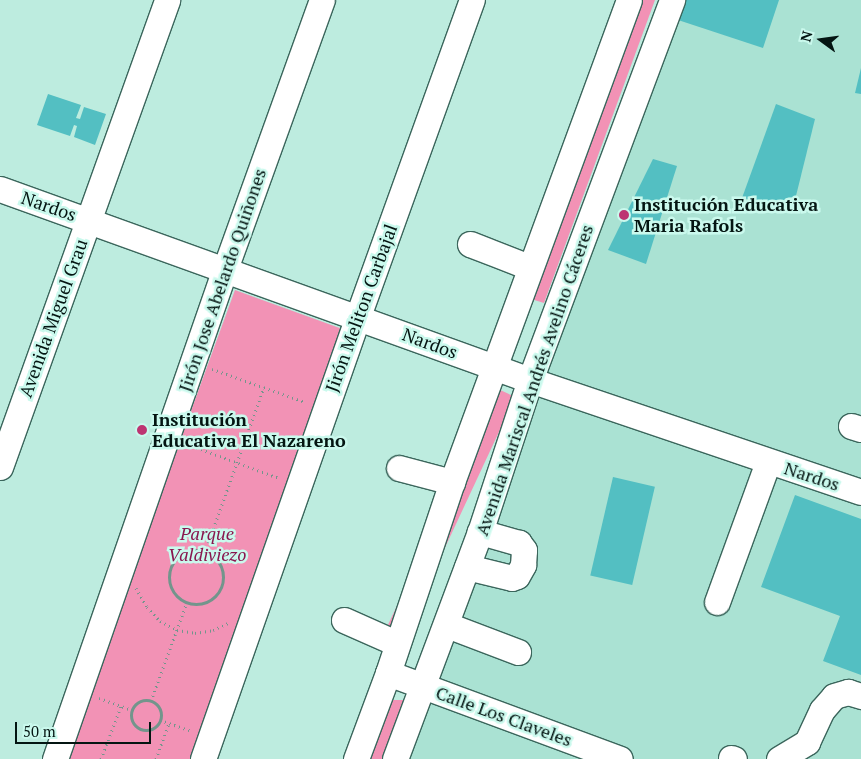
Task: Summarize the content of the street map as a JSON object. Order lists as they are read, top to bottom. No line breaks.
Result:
{"streets":{"street":["Nardos","Jirón Jose Abelardo Quiñones","Jirón Meliton Carbajal","Avenida Miguel Grau","Avenida Mariscal Andrés Avelino Cáceres","Calle Los Claveles"]},"crossings":[["Nardos","Jirón Jose Abelardo Quiñones"],["Nardos","Jirón Meliton Carbajal"],["Nardos","Avenida Miguel Grau"],["Nardos","Avenida Mariscal Andrés Avelino Cáceres"],["Avenida Mariscal Andrés Avelino Cáceres","Calle Los Claveles"]],"parks":["Parque Valdiviezo"],"places":["Institución Educativa Maria Rafols","Institución Educativa El Nazareno"],"scale_bar":"50 m","north":"left"}
